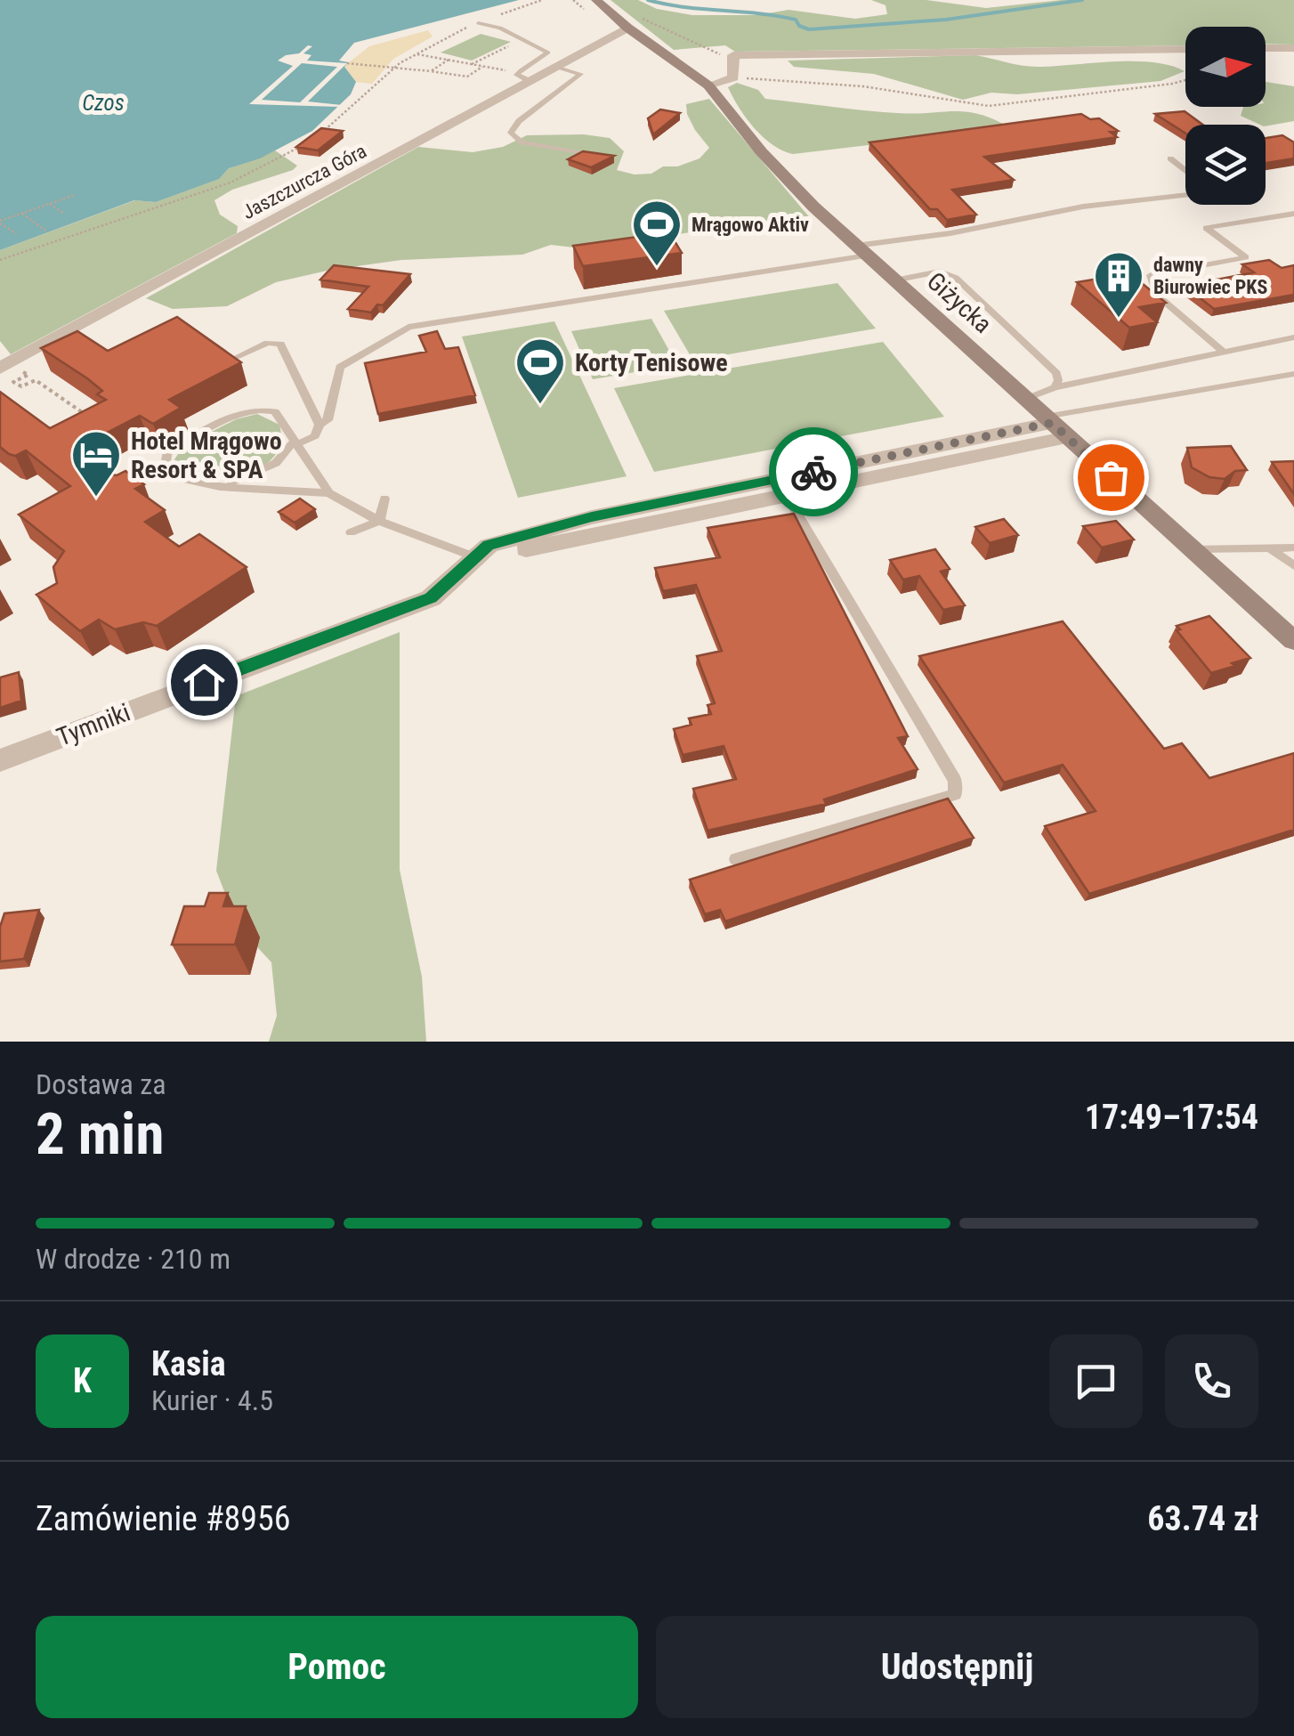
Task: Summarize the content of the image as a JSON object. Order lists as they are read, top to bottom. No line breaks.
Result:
{"streets":{"street":["Jaszczurcza Góra","Giżycka","Tymniki"]},"crossings":[["Jaszczurcza Góra","Giżycka"],["Giżycka","Tymniki"]],"water":["Czos"],"places":{"sports":["Mrągowo Aktiv","Korty Tenisowe"],"building":["dawny Biurowiec PKS"],"hotel":["Hotel Mrągowo Resort & SPA"]},"north":"right","page":{"heading":["2 min","Dostawa za","17:49–17:54"],"panel":["Kasia","Kurier · 4.5","Zamówienie #8956","63.74 zł"],"bar":"W drodze · 210 m","round":"K","buttons":["Pomoc","Udostępnij"]}}
